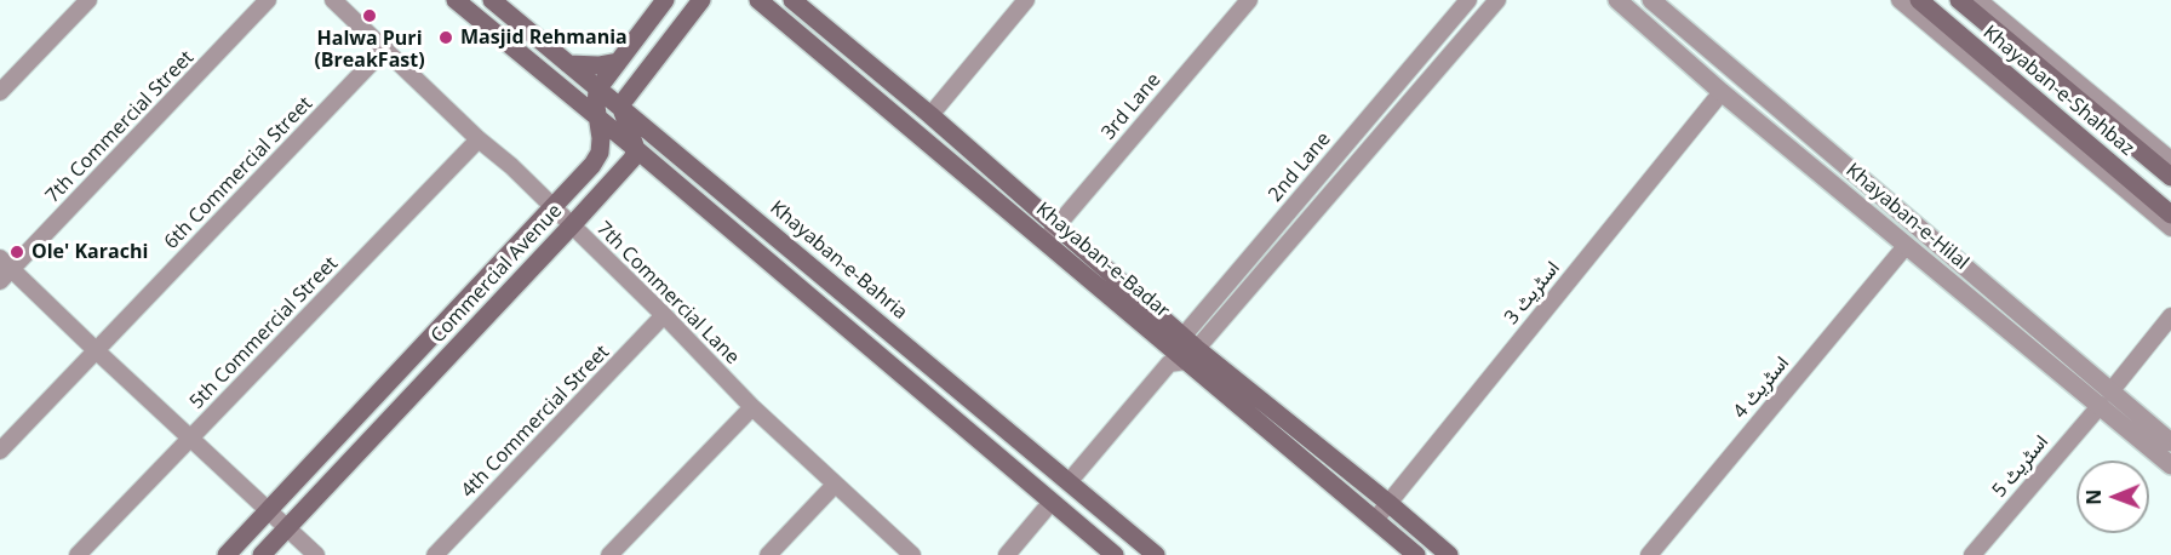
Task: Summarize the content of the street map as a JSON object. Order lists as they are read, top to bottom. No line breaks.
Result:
{"streets":{"main road":["Khayaban-e-Shahbaz","Khayaban-e-Bahria","Khayaban-e-Badar","Commercial Avenue"],"street":["3rd Lane","7th Commercial Street","2nd Lane","6th Commercial Street","Khayaban-e-Hilal","7th Commercial Lane","اسٹریٹ 3","5th Commercial Street","اسٹریٹ 4","4th Commercial Street","اسٹریٹ 5"]},"crossings":[["3rd Lane","Khayaban-e-Badar"],["2nd Lane","Khayaban-e-Badar"],["6th Commercial Street","7th Commercial Lane"],["Khayaban-e-Hilal","اسٹریٹ 3"],["Khayaban-e-Hilal","اسٹریٹ 4"],["Khayaban-e-Hilal","اسٹریٹ 5"],["Khayaban-e-Bahria","Commercial Avenue"],["Khayaban-e-Badar","اسٹریٹ 3"],["Commercial Avenue","7th Commercial Lane"],["7th Commercial Lane","5th Commercial Street"],["7th Commercial Lane","4th Commercial Street"]],"places":["Halwa Puri (BreakFast)","Masjid Rehmania","Ole' Karachi"],"north":"left"}
